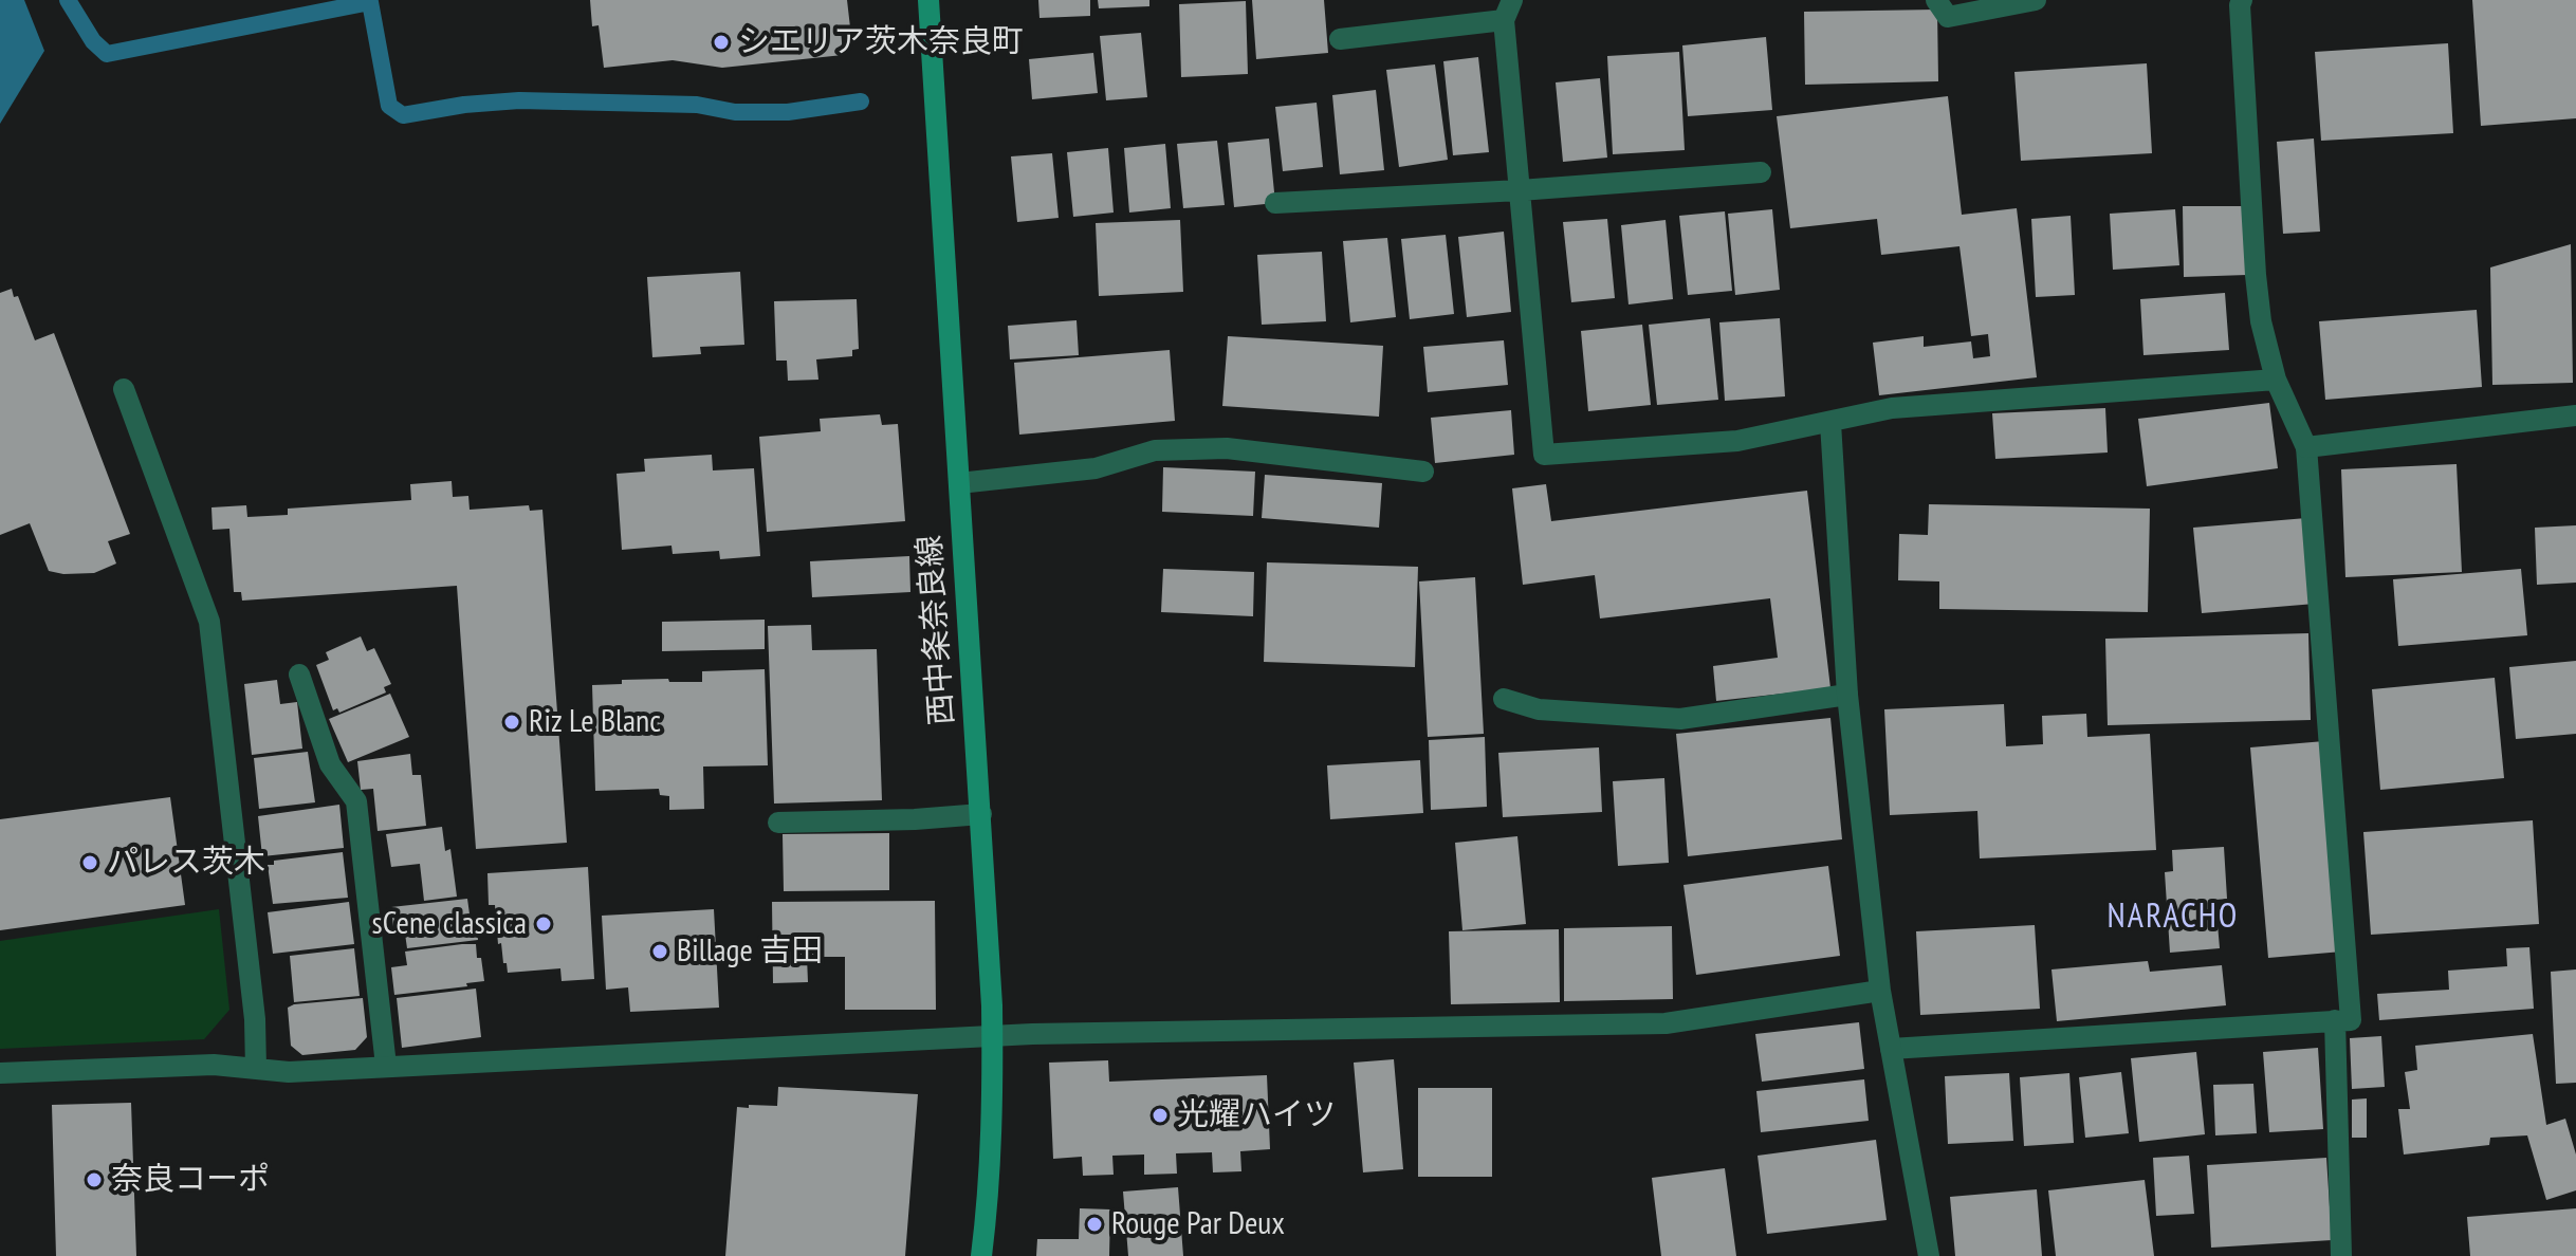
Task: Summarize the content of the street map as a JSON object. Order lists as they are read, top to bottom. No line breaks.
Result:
{"streets":{"street":["西中条奈良線"]},"districts":["NARACHO"],"places":["シエリア茨木奈良町","Riz Le Blanc","パレス茨木","sCene classica","Billage 吉田","光耀ハイツ","奈良コーポ","Rouge Par Deux"]}
